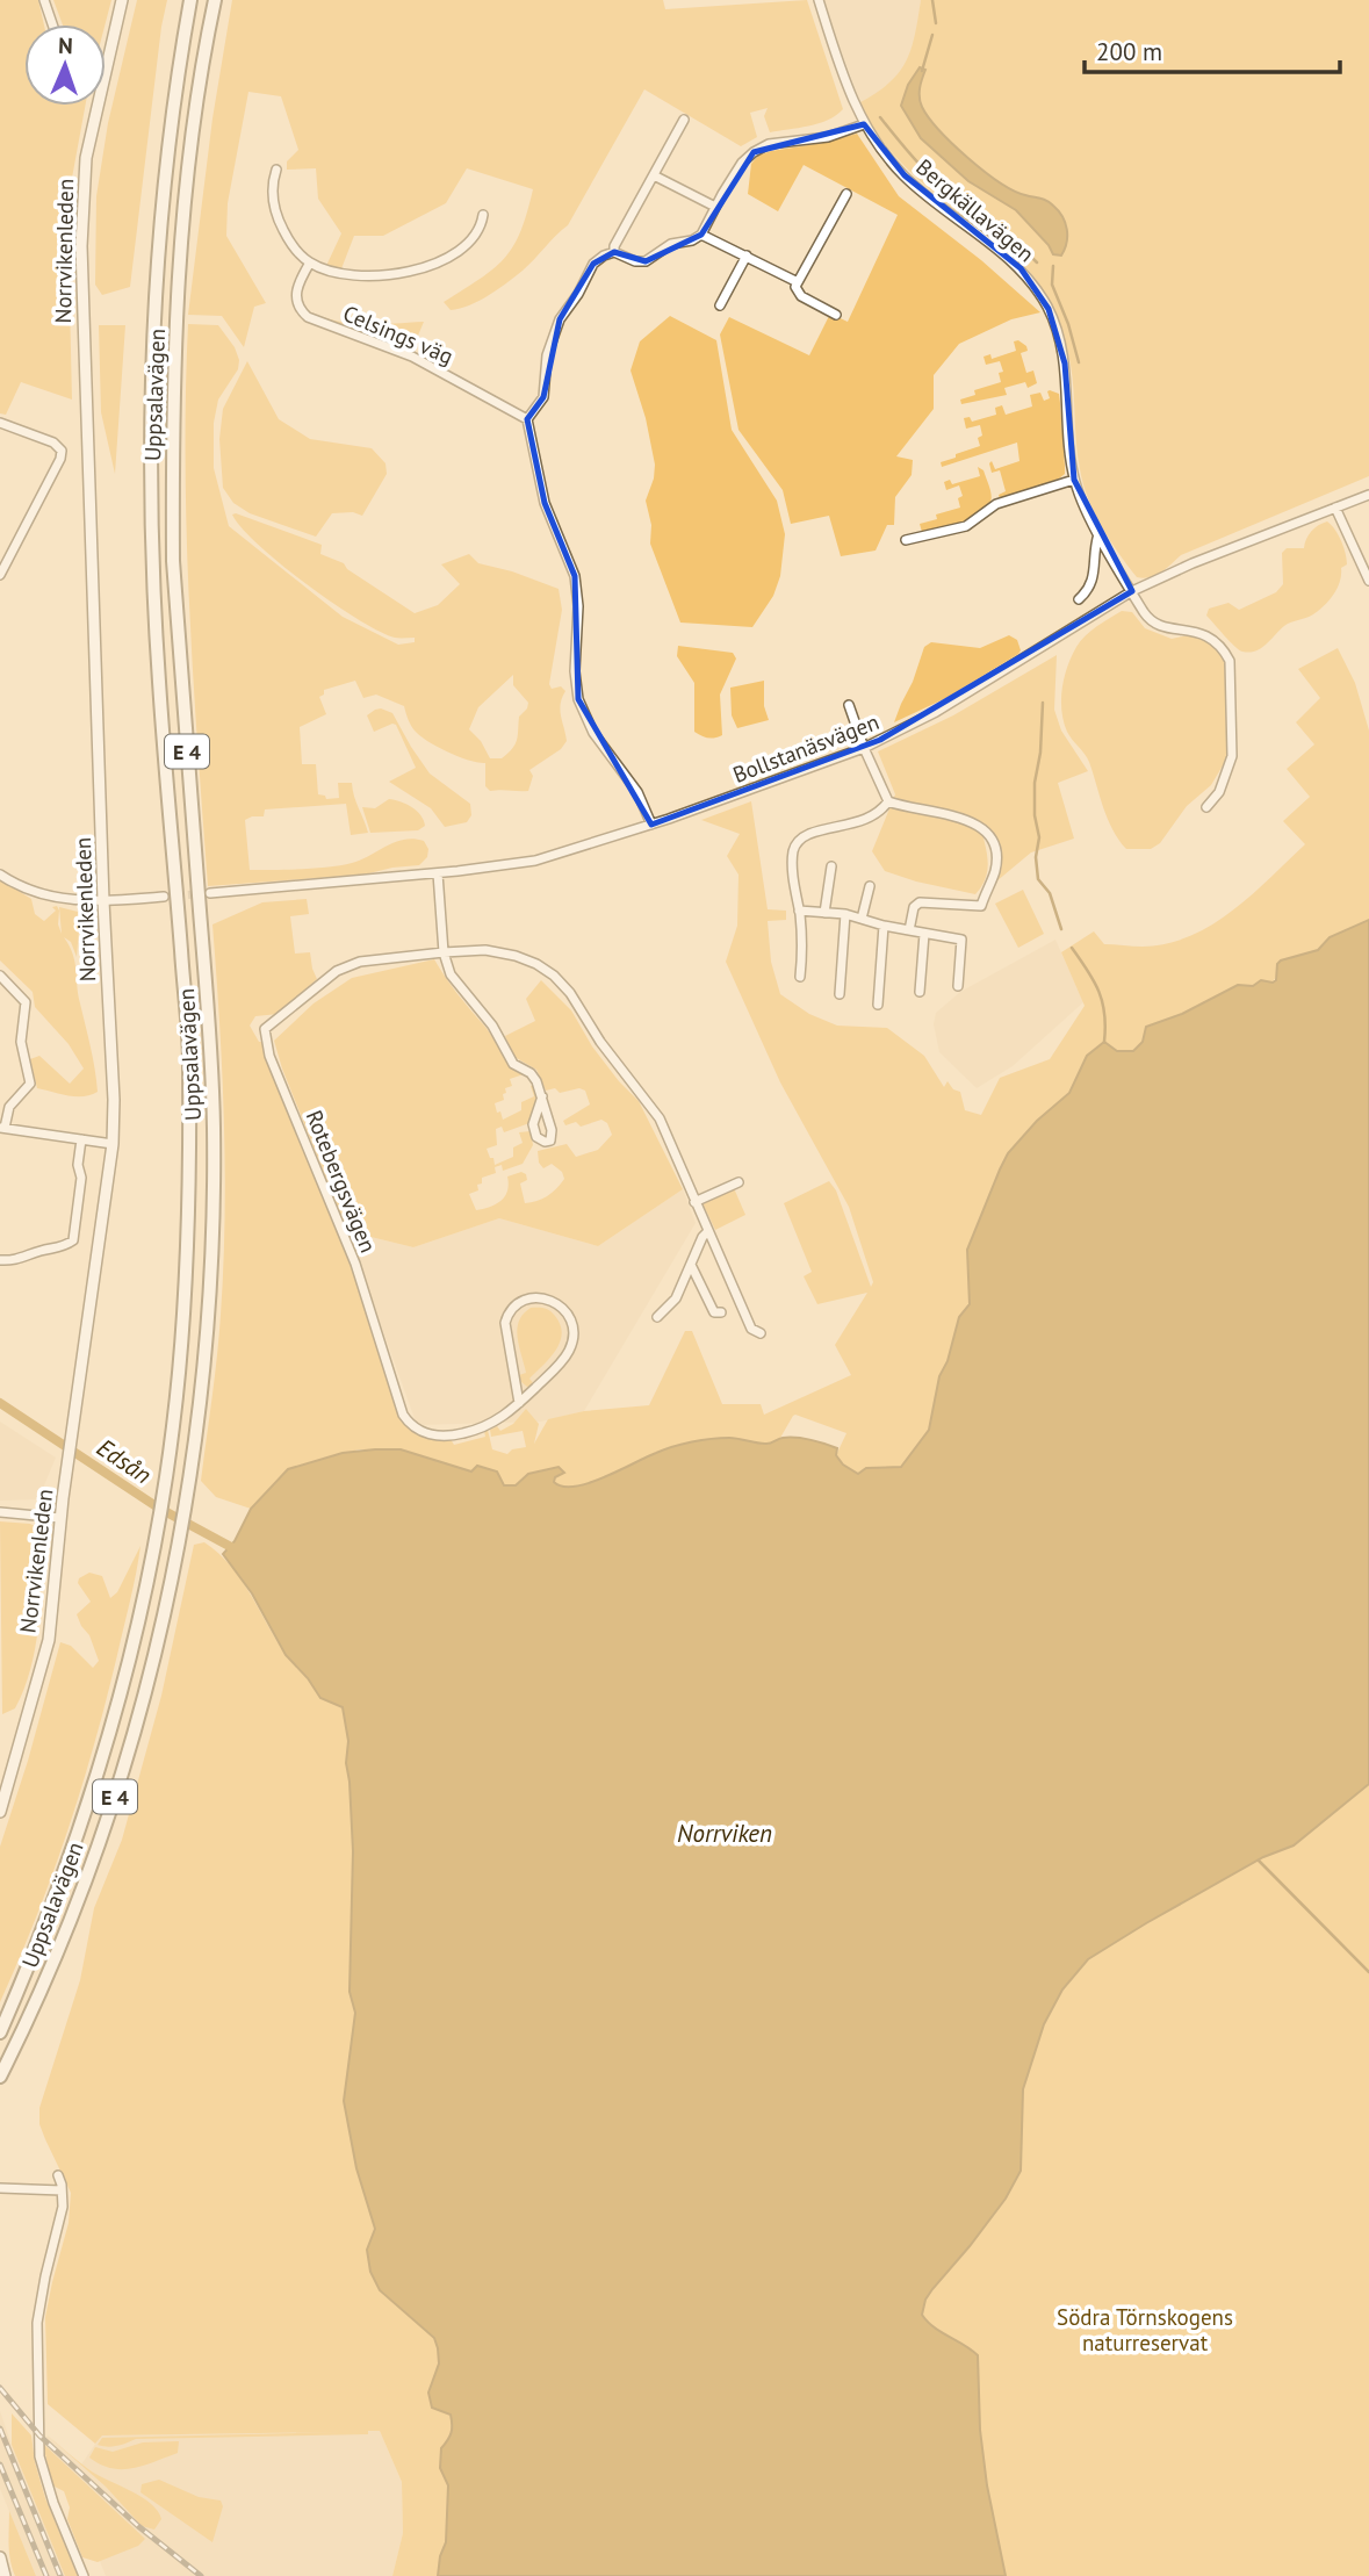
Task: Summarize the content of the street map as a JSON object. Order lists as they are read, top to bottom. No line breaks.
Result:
{"streets":{"highway":["Uppsalavägen","E 4"],"main road":["Norrvikenleden"],"street":["Bergkällavägen","Celsings väg","Bollstanäsvägen","Rotebergsvägen"]},"crossings":[["Bergkällavägen","Bollstanäsvägen"]],"water":["Edsån","Norrviken"],"parks":["Södra Törnskogens naturreservat"],"scale_bar":"200 m","north":"top"}
